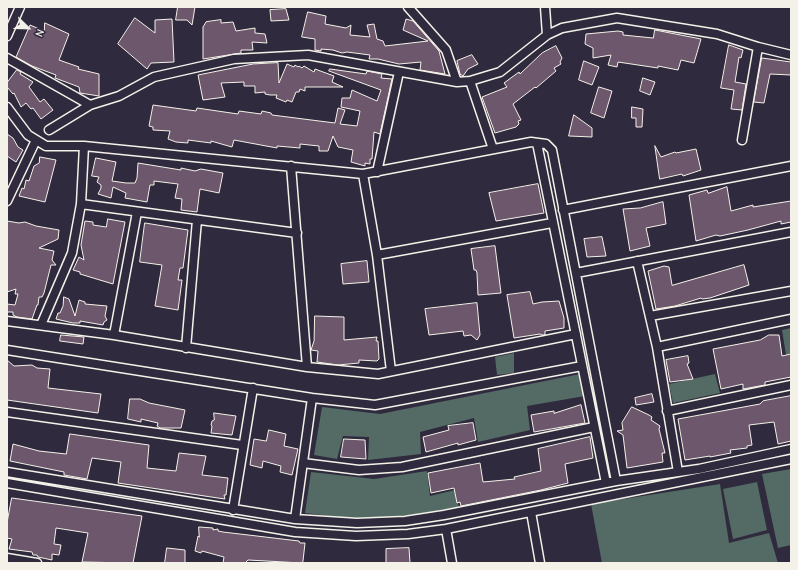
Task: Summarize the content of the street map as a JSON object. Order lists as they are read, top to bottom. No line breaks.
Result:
{"north":"bottom right"}
